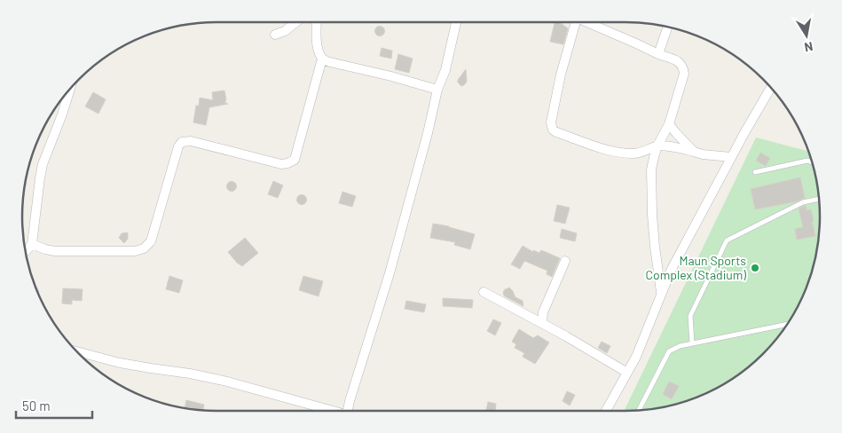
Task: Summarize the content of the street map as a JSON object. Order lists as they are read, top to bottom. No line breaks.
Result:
{"places":["Maun Sports Complex (Stadium)"],"scale_bar":"50 m","north":"bottom"}
